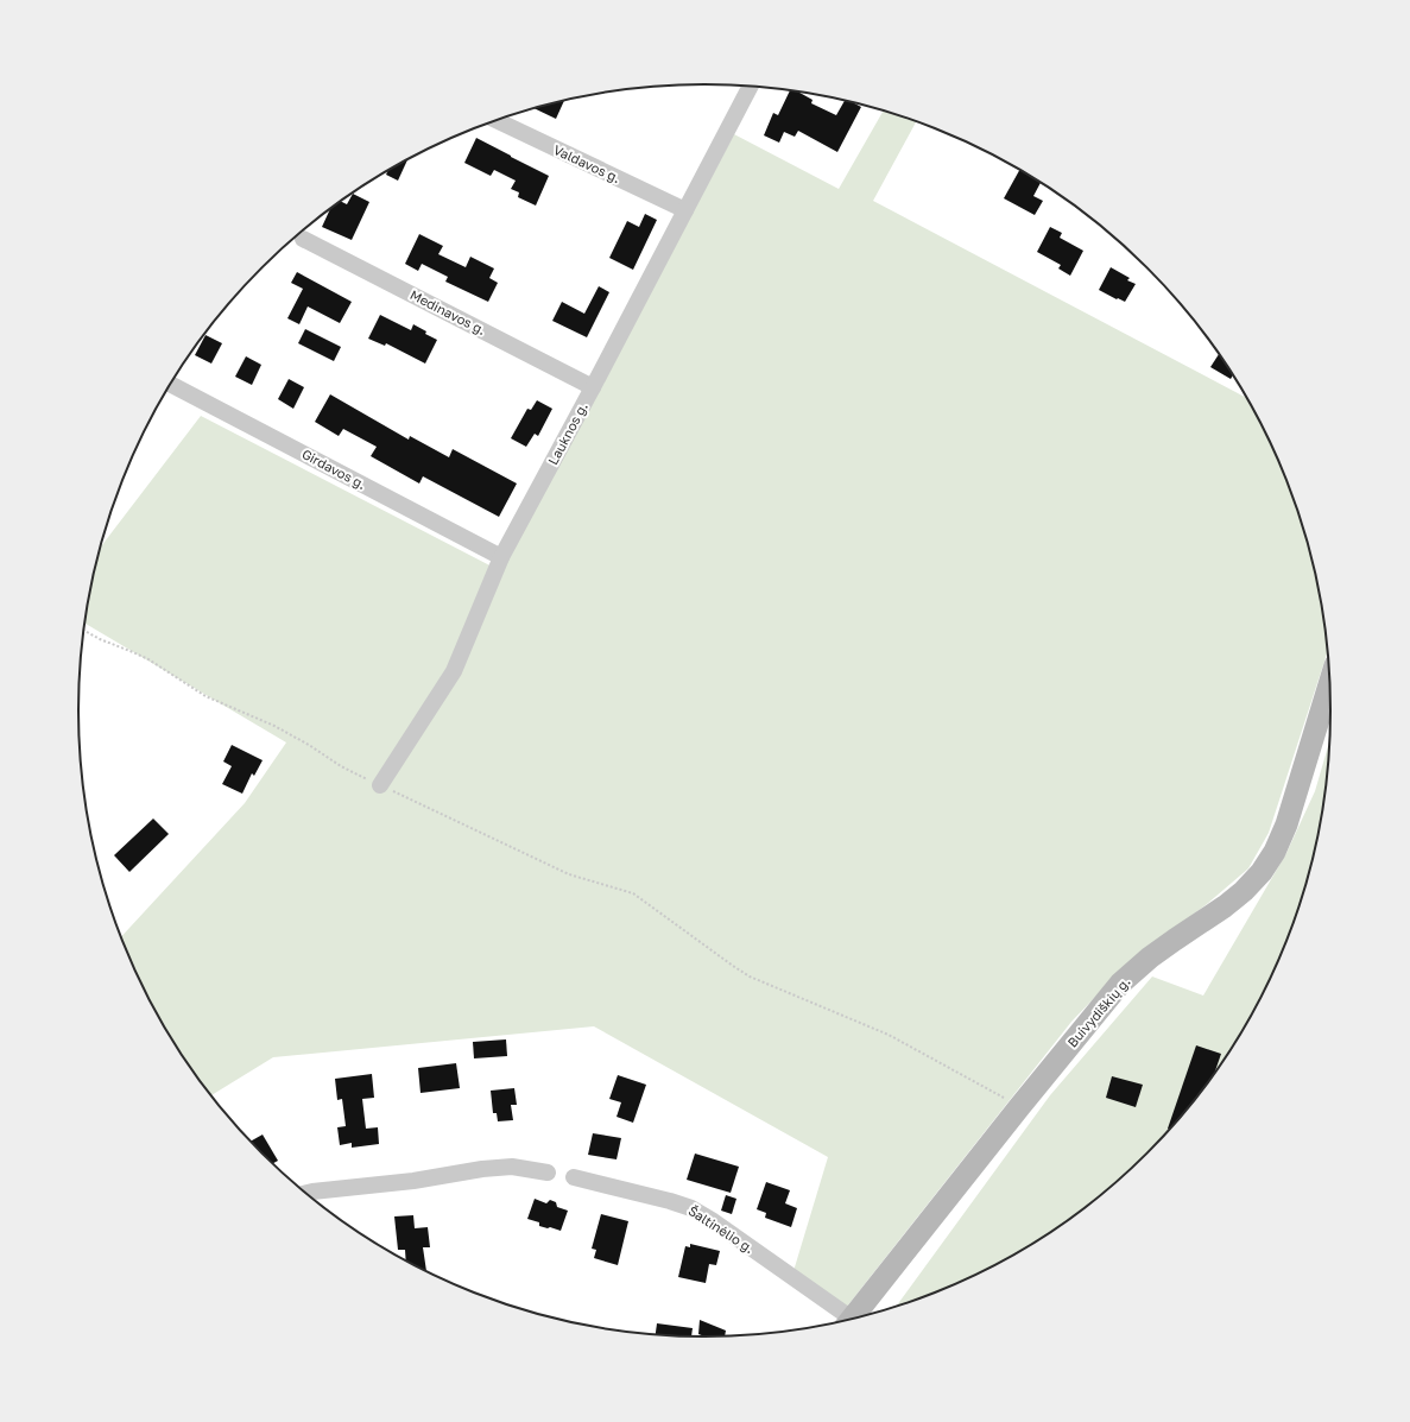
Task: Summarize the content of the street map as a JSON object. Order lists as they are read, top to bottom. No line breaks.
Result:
{"streets":{"main road":["Buivydiškių g."],"street":["Valdavos g.","Medinavos g.","Lauknos g.","Girdavos g.","Šaltinėlio g."]},"crossings":[["Valdavos g.","Lauknos g."],["Medinavos g.","Lauknos g."],["Lauknos g.","Girdavos g."]]}
